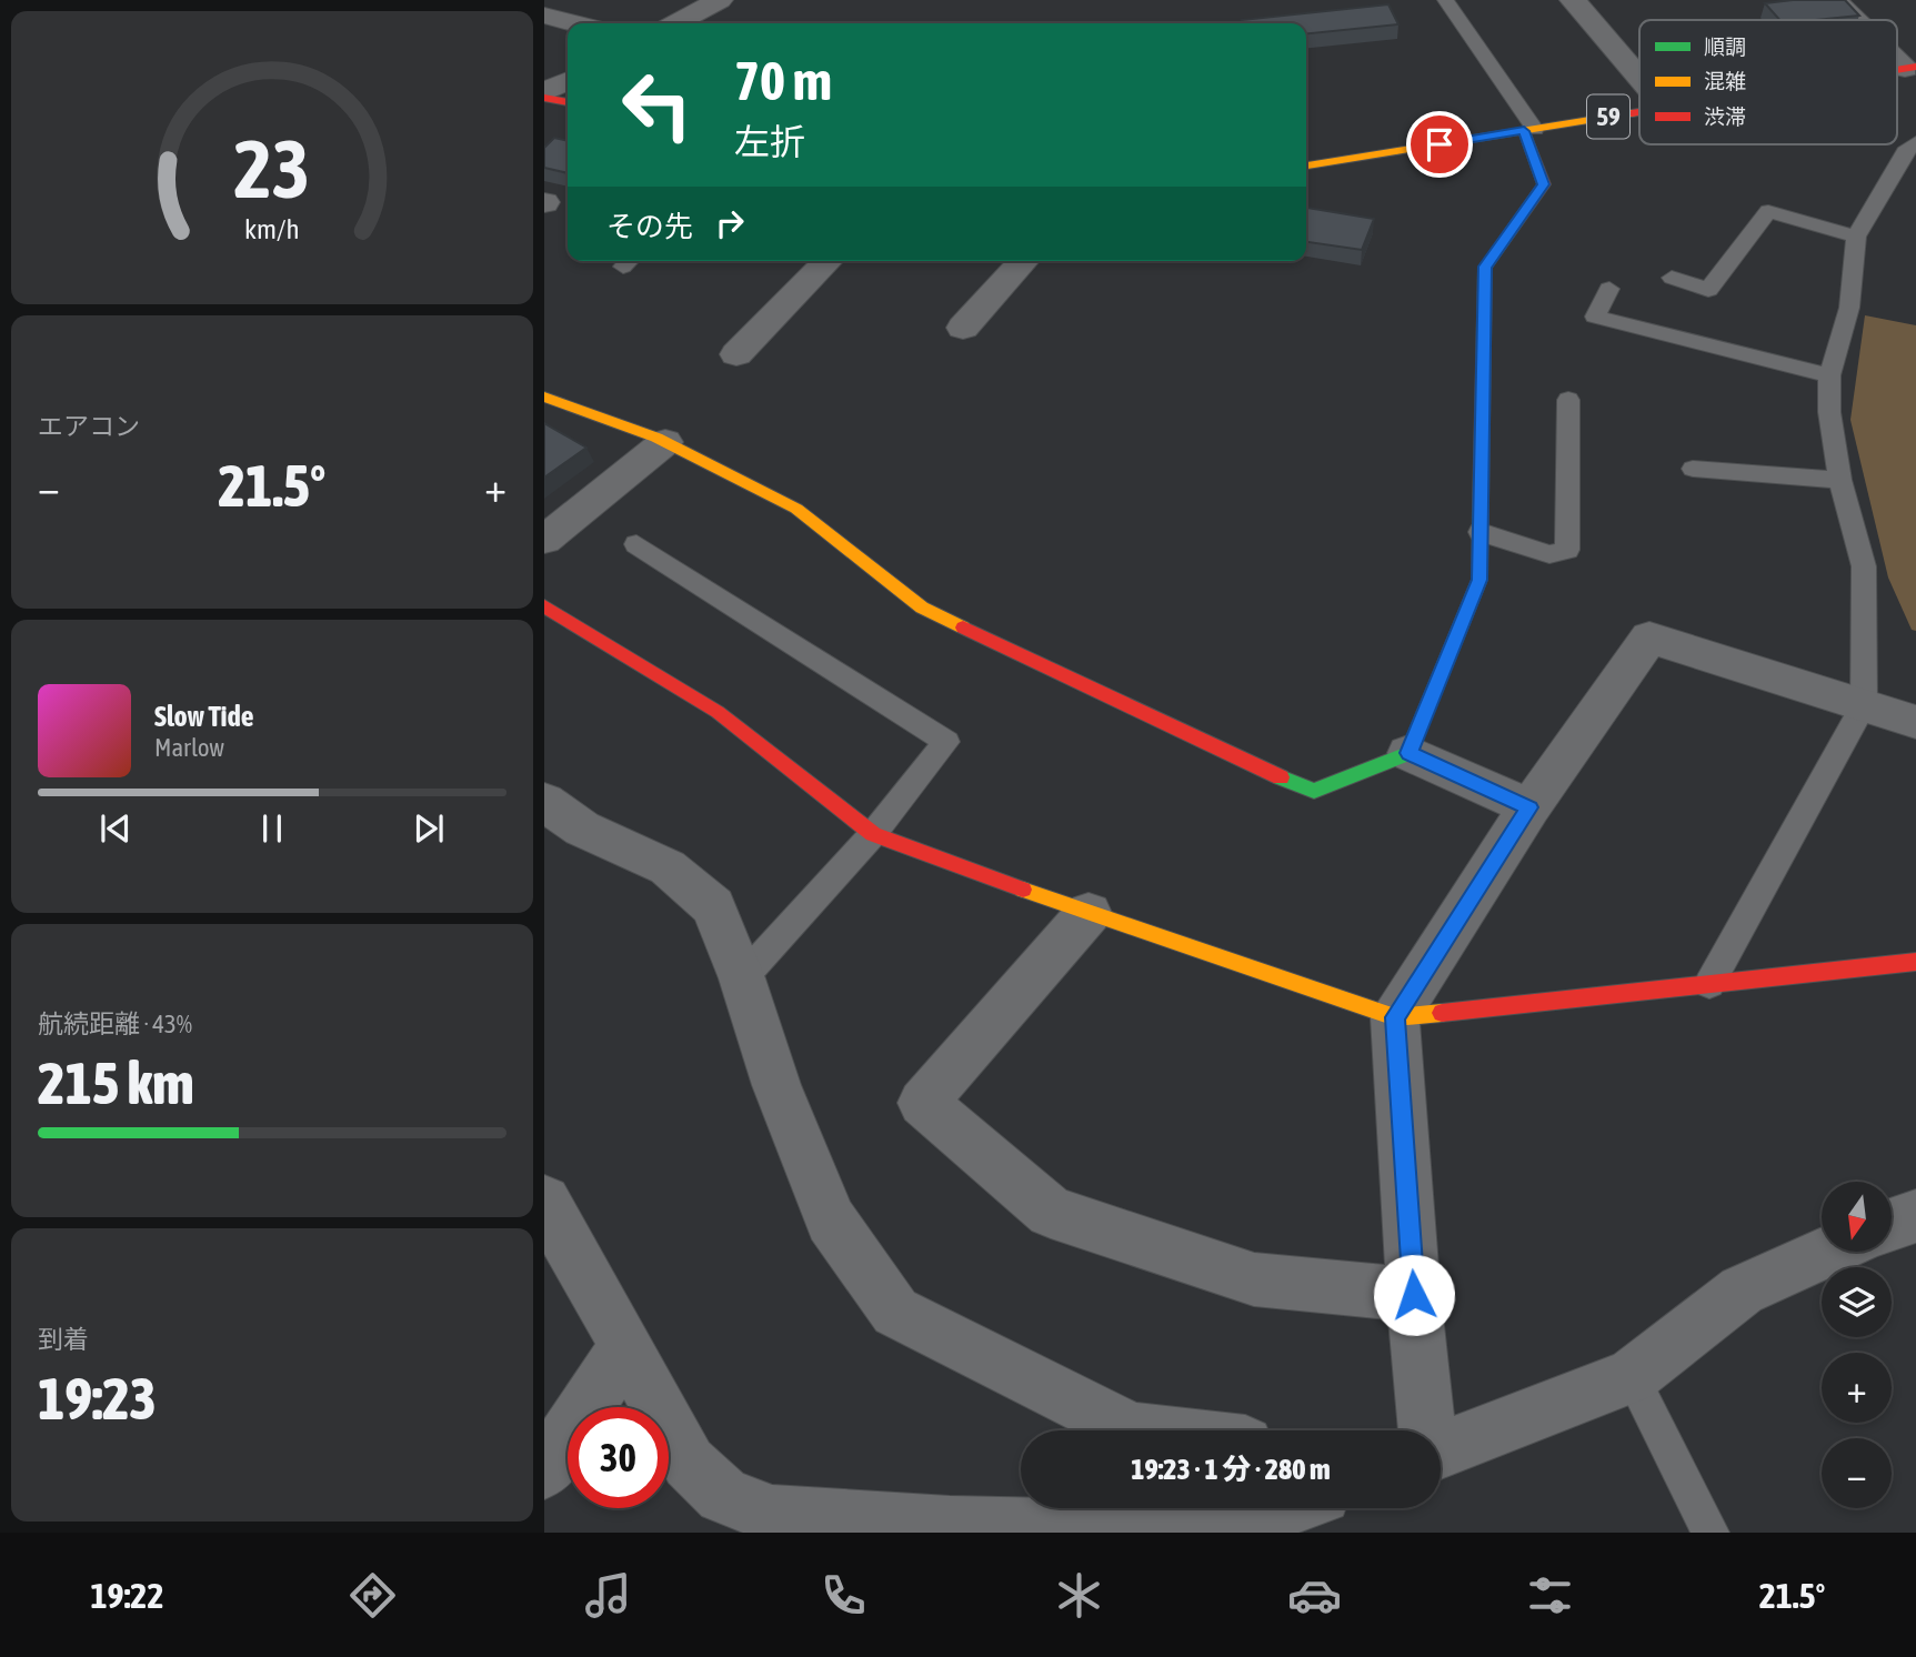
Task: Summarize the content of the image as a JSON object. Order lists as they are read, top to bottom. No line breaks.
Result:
{"streets":{"street":["59"]},"legend":["順調","混雑","渋滞"],"north":"bottom","page":{"turn":["70 m","左折"],"then":"その先","tile":["エアコン",["航続距離 · 43%","215 km"],["到着","19:23"]],"heat":["−","21.5°","+"],"song":["Slow Tide","Marlow"],"map_buttons":["+","−"],"limit":"30","trip":"19:23 · 1 分 · 280 m","tabs":["19:22","21.5°"],"gauge":["23","km/h"]}}
